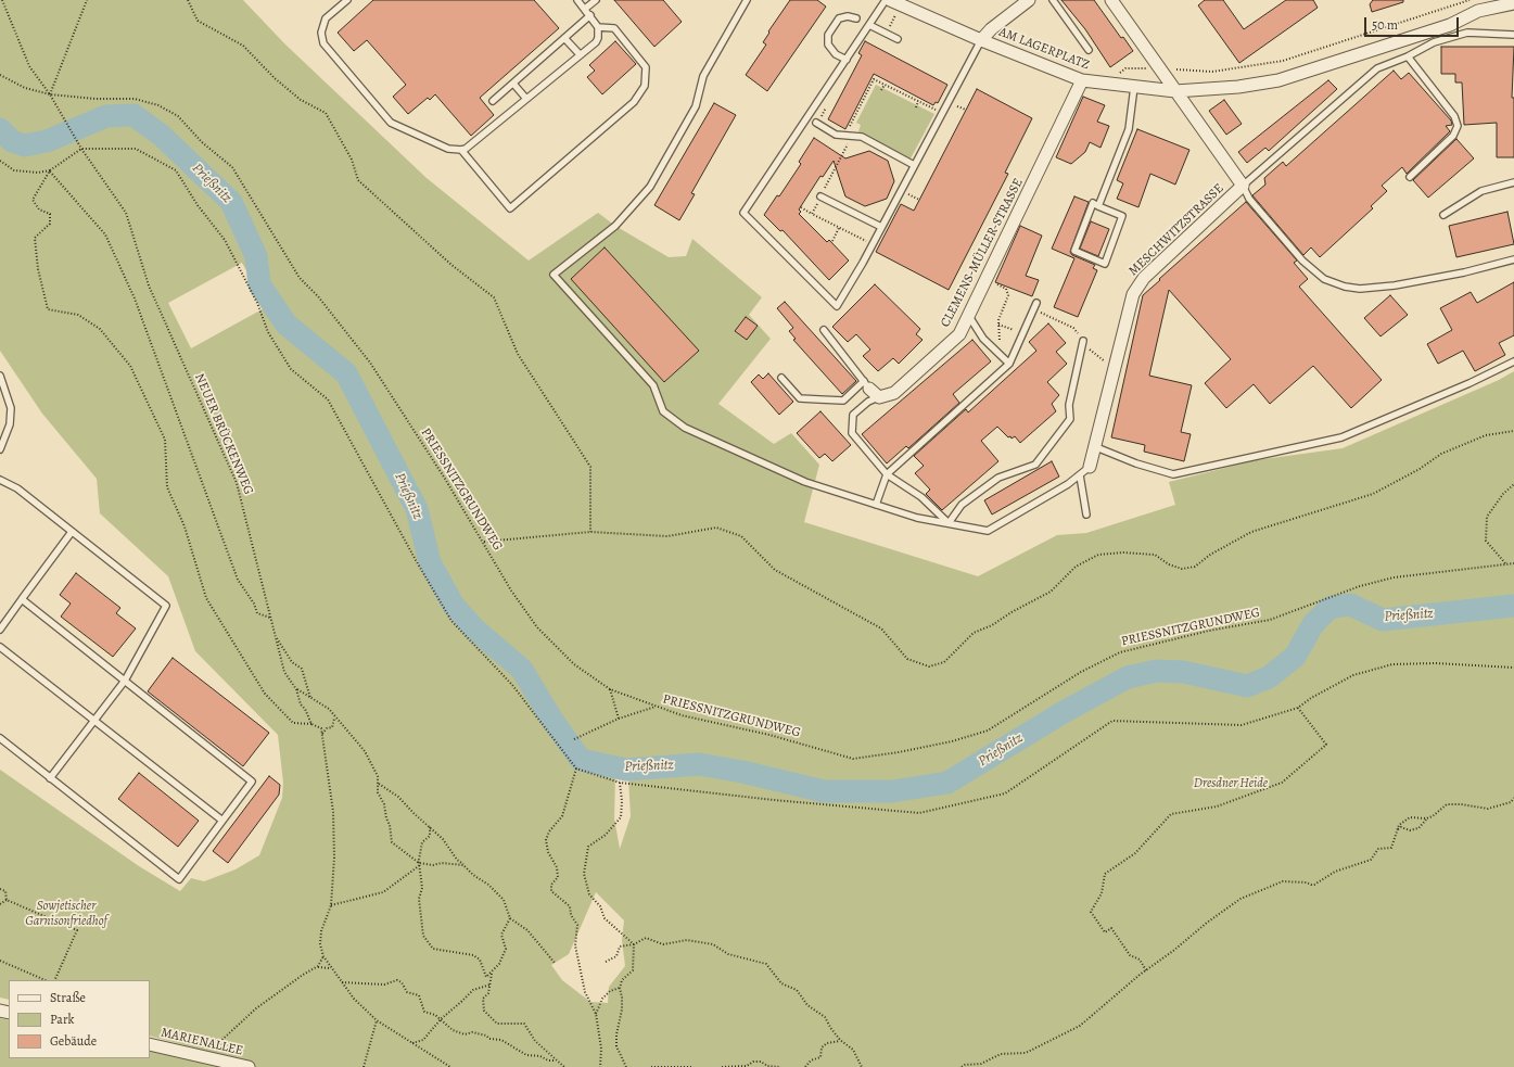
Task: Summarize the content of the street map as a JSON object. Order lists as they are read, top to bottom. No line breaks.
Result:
{"streets":{"street":["AM LAGERPLATZ","MESCHWITZSTRASSE","CLEMENS-MÜLLER-STRASSE","MARIENALLEE"],"path":["NEUER BRÜCKENWEG","PRIESSNITZGRUNDWEG"]},"crossings":[["AM LAGERPLATZ","MESCHWITZSTRASSE"],["AM LAGERPLATZ","CLEMENS-MÜLLER-STRASSE"],["NEUER BRÜCKENWEG","PRIESSNITZGRUNDWEG"]],"water":["Prießnitz"],"parks":["Dresdner Heide","Sowjetischer Garnisonfriedhof"],"legend":["Straße","Park","Gebäude"],"scale_bar":"50 m"}
